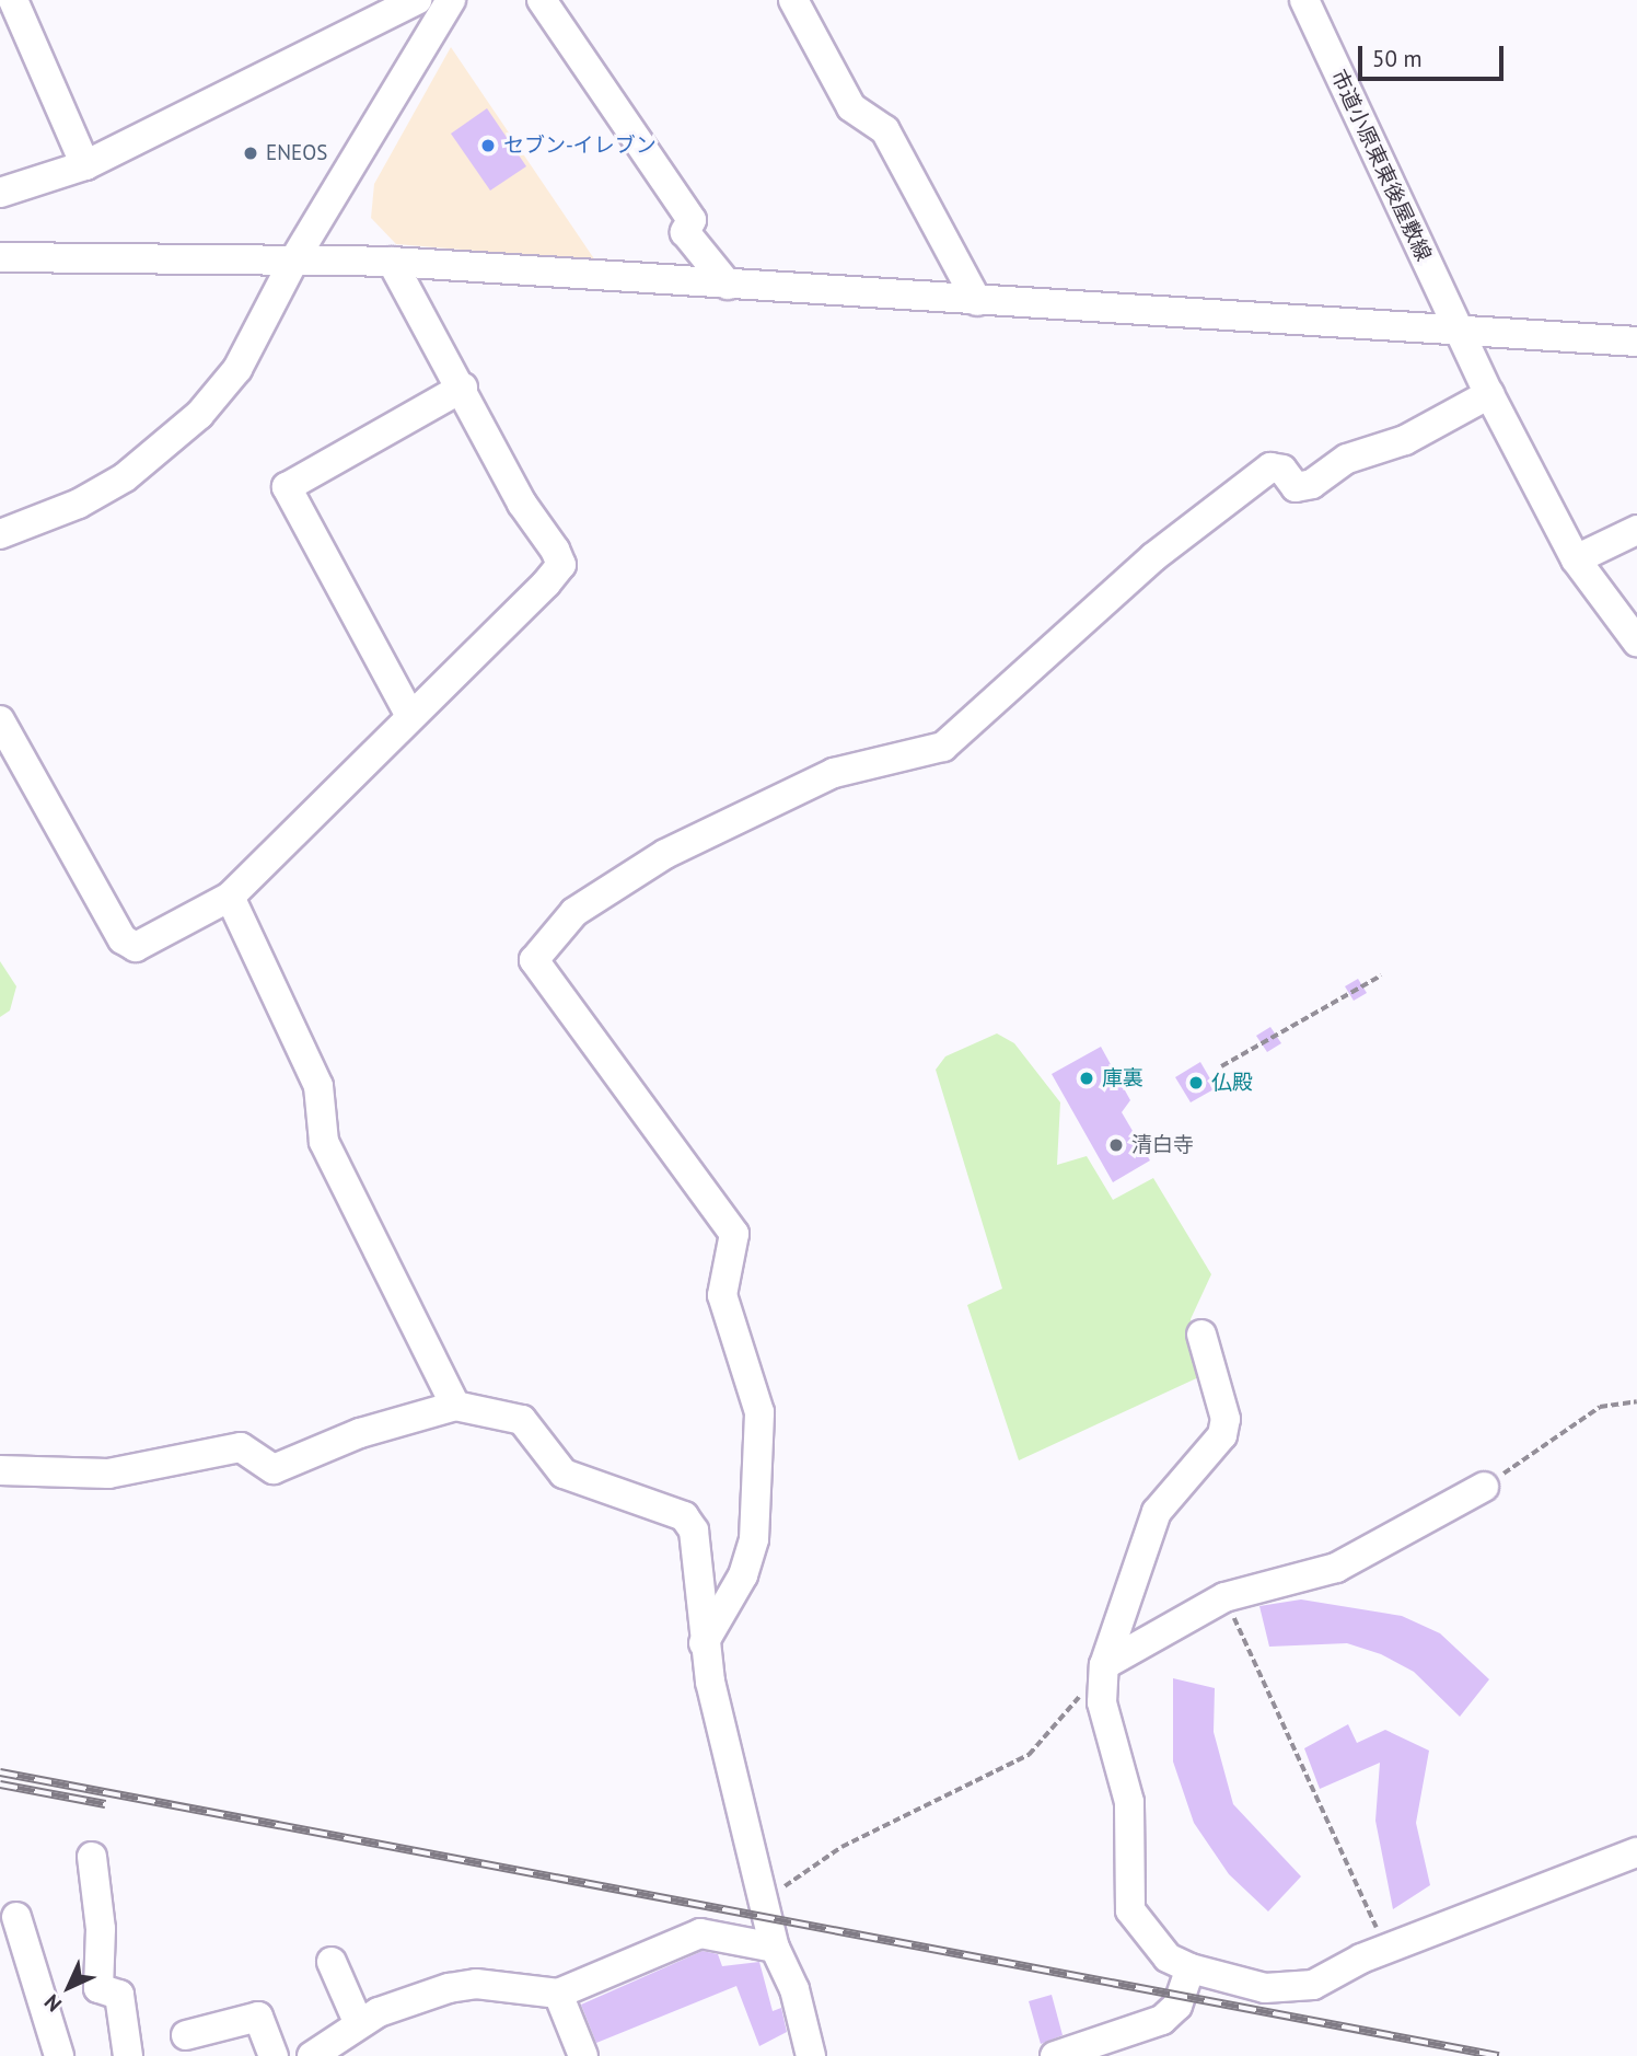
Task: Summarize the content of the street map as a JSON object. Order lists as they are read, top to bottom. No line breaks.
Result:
{"streets":{"street":["市道小原東東後屋敷線"]},"places":["セブン-イレブン","ENEOS","庫裏","仏殿","清白寺"],"scale_bar":"50 m","north":"bottom left"}
